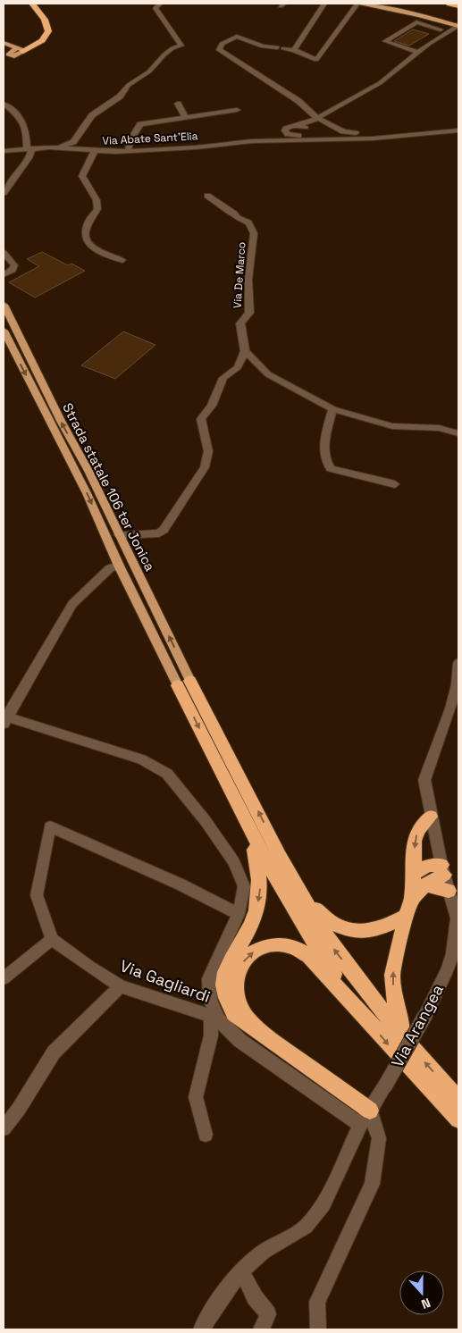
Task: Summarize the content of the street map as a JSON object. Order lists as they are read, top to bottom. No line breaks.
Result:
{"streets":{"main road":["Strada statale 106 ter Jonica"],"street":["Via Abate Sant'Elia","Via De Marco","Via Gagliardi","Via Arangea"]},"crossings":[["Via Gagliardi","Via Arangea"]],"north":"bottom"}
